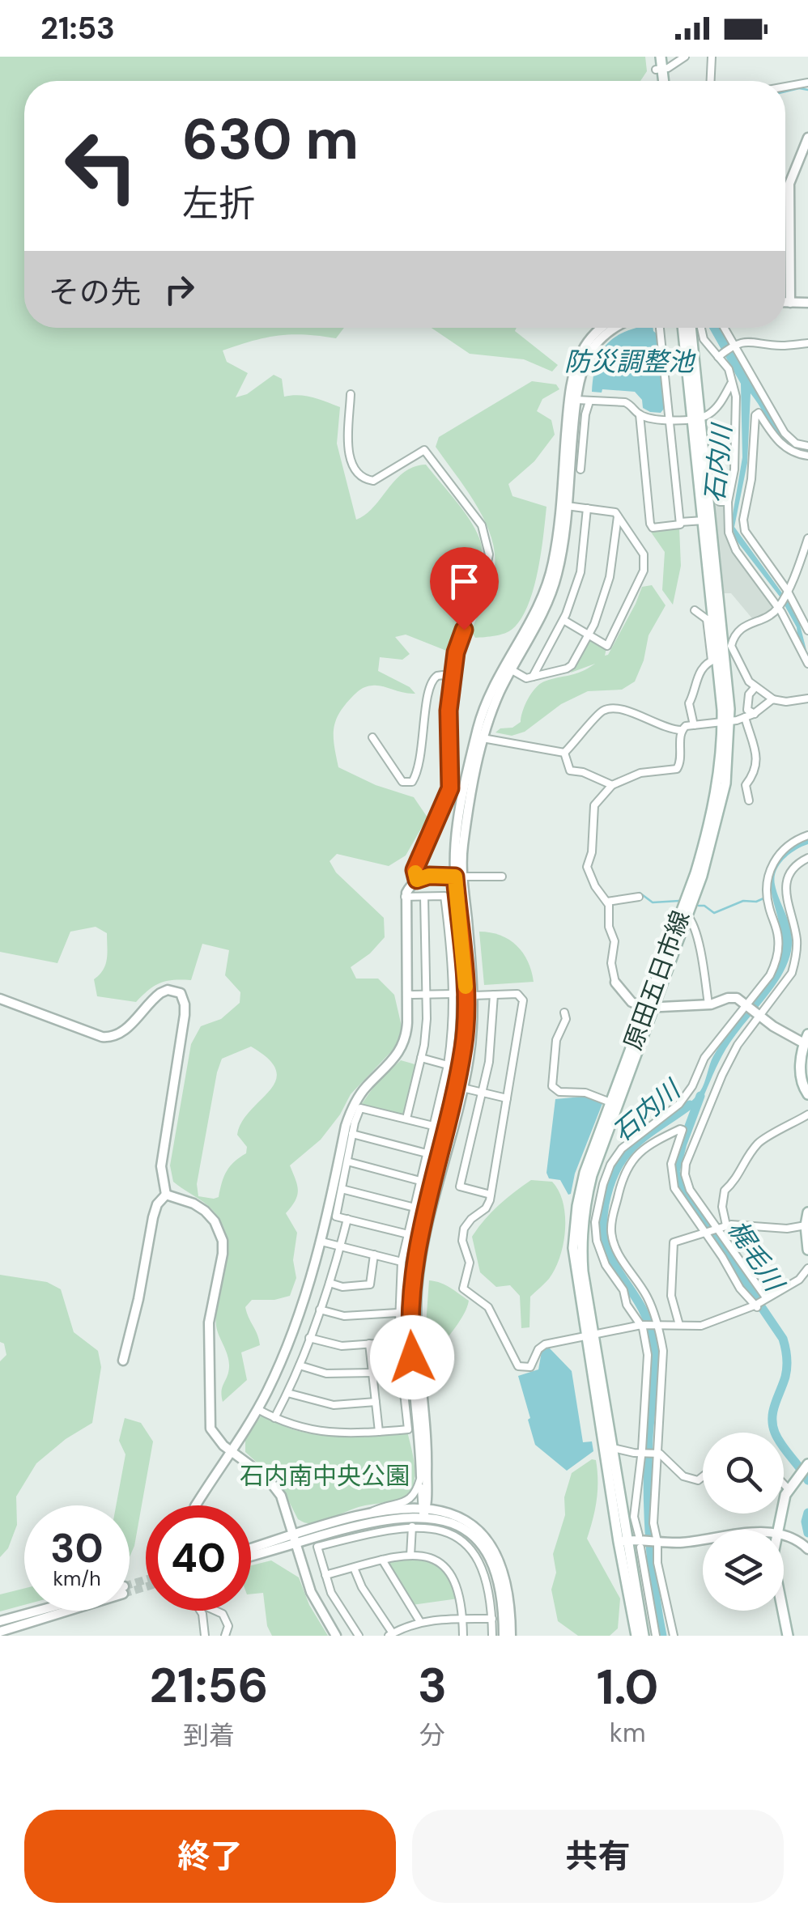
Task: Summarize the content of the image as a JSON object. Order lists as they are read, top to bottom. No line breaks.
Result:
{"streets":{"main road":["原田五日市線"]},"water":["防災調整池","石内川","梶毛川"],"parks":["石内南中央公園"],"page":{"status":"21:53","turn":["630 m","左折"],"then":"その先","speed":"30 km/h","limit":"40","eta":["21:56","到着","3","分","1.0","km"],"buttons":["終了","共有"]}}
